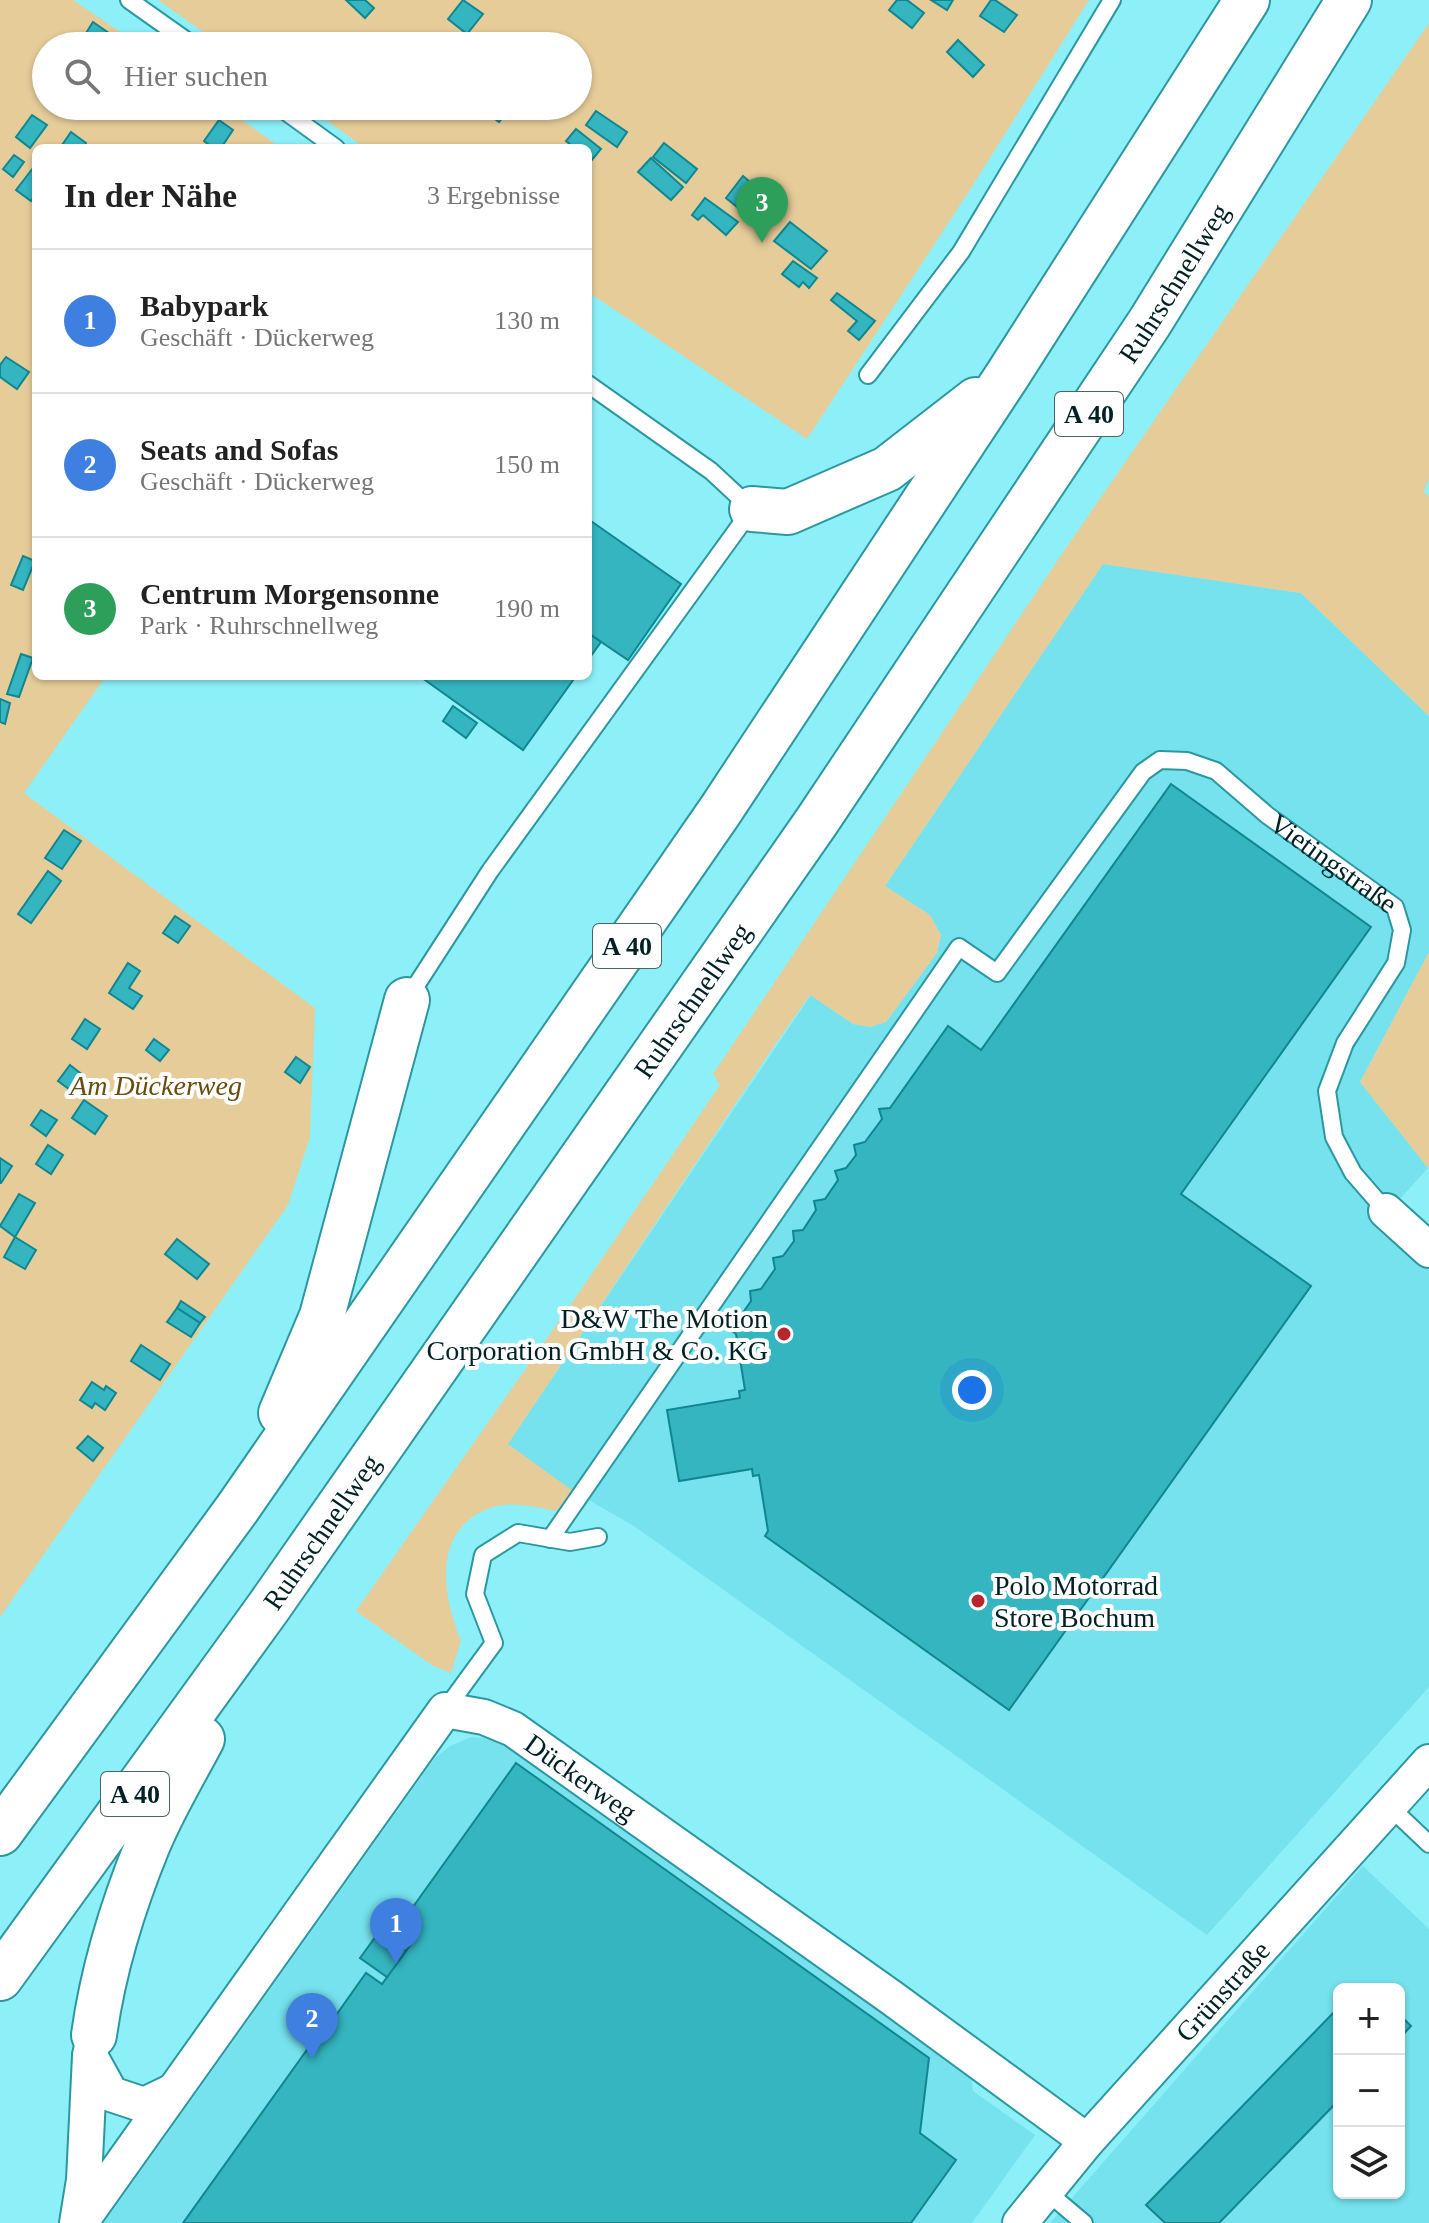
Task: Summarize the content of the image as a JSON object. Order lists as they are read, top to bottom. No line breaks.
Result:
{"streets":{"highway":["Ruhrschnellweg","A 40"],"street":["Vietingstraße","Dückerweg","Grünstraße"]},"crossings":[["Dückerweg","Grünstraße"]],"parks":["Am Dückerweg"],"places":["D&W The Motion Corporation GmbH & Co. KG","Polo Motorrad Store Bochum"],"page":{"search":"Hier suchen","heading":["In der Nähe","3 Ergebnisse"],"pins":["3","1","2"],"list":[{"mark":"1","name":"Babypark","note":"Geschäft · Dückerweg","value":"130 m"},{"mark":"2","name":"Seats and Sofas","note":"Geschäft · Dückerweg","value":"150 m"},{"mark":"3","name":"Centrum Morgensonne","note":"Park · Ruhrschnellweg","value":"190 m"}],"map_buttons":["+","−"]}}
